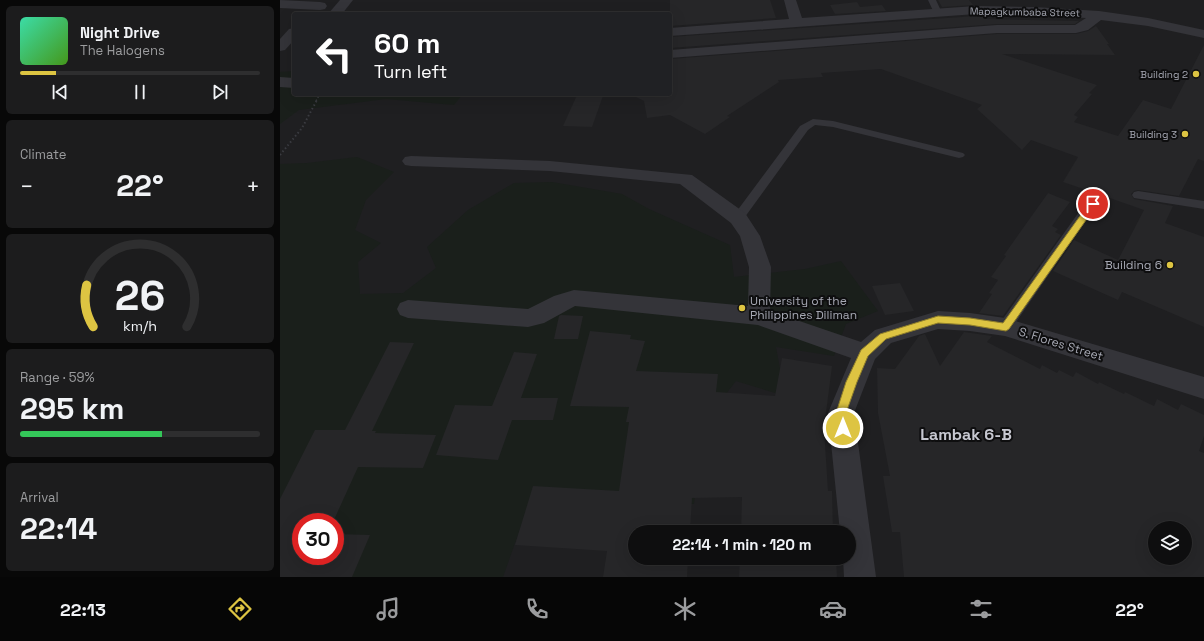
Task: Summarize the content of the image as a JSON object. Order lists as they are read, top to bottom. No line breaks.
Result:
{"streets":{"street":["Mapagkumbaba Street","S. Flores Street"]},"districts":["Lambak 6-B"],"places":["Building 2","Building 3","Building 6","University of the Philippines Diliman"],"page":{"turn":["60 m","Turn left"],"song":["Night Drive","The Halogens"],"tile":["Climate",["Range · 59%","295 km"],["Arrival","22:14"]],"heat":["−","22°","+"],"limit":"30","trip":"22:14 · 1 min · 120 m","tabs":["22:13","22°"],"gauge":["26","km/h"]}}
